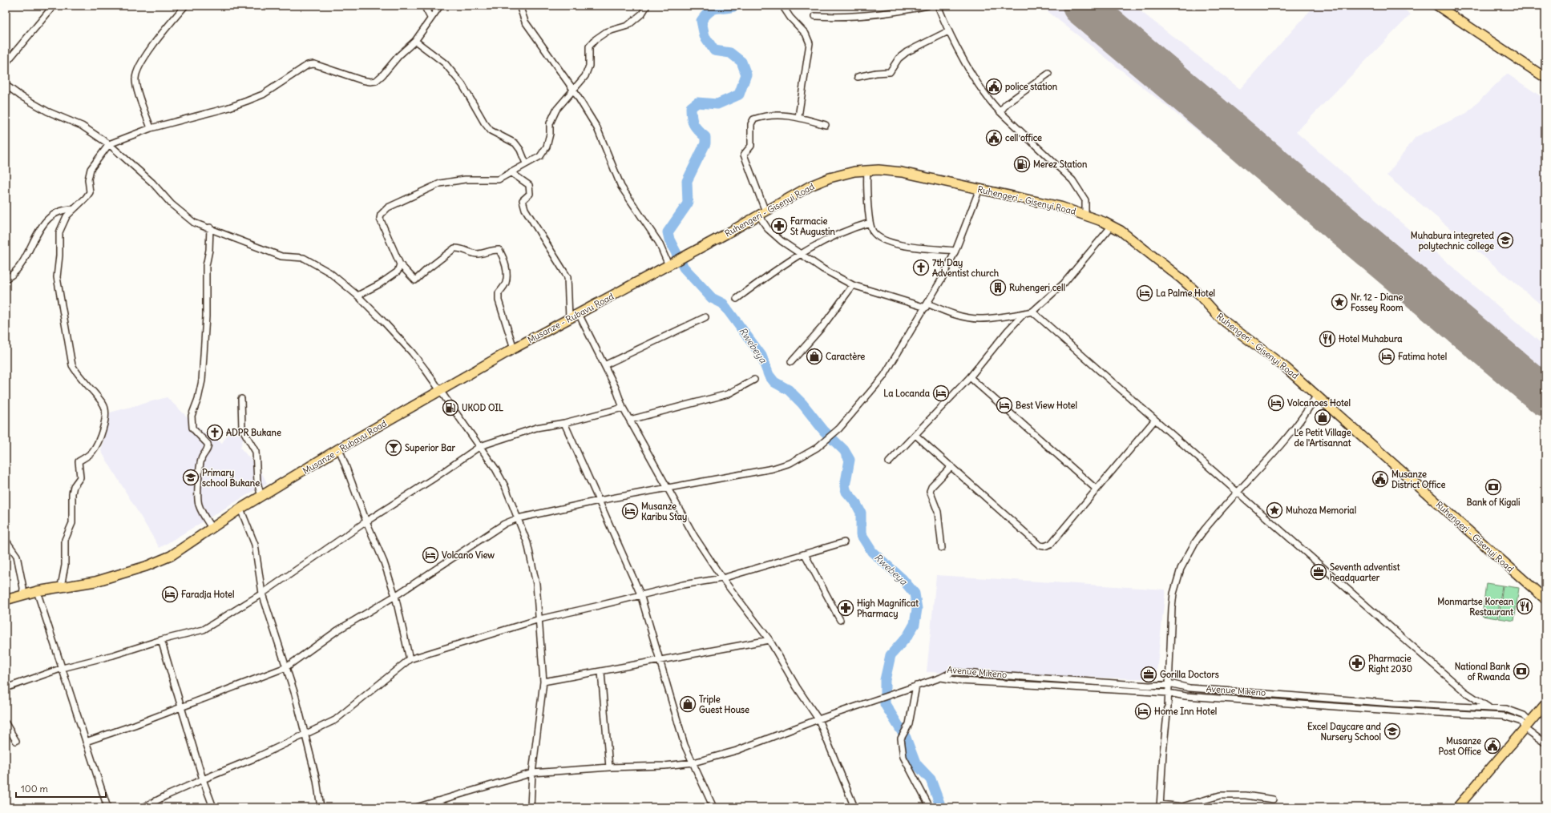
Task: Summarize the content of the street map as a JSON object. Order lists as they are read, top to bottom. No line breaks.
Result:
{"streets":{"main road":["Ruhengeri - Gisenyi Road","Musanze - Rubavu Road"],"street":["Avenue Mikeno"]},"crossings":[["Ruhengeri - Gisenyi Road","Musanze - Rubavu Road"]],"water":["Rwebeya"],"places":{"public building":["police station","cell office","Musanze District Office","Musanze Post Office"],"fuel station":["Merez Station","UKOD OIL"],"pharmacy":["Farmacie St Augustin","High Magnificat Pharmacy","Pharmacie Right 2030"],"school or university":["Muhabura integreted polytechnic college","Primary school Bukane","Excel Daycare and Nursery School"],"church":["7th Day Adventist church","ADPR Bukane"],"building":["Ruhengeri cell"],"hotel":["La Palme Hotel","Fatima hotel","La Locanda","Volcanoes Hotel","Best View Hotel","Musanze Karibu Stay","Volcano View","Faradja Hotel","Home Inn Hotel"],"place":["Nr. 12 - Diane Fossey Room","Muhoza Memorial"],"restaurant":["Hotel Muhabura","Monmartse Korean Restaurant"],"shop":["Caractère","Le Petit Village de l'Artisannat","Triple Guest House"],"bar":["Superior Bar"],"bank":["Bank of Kigali","National Bank of Rwanda"],"office":["Seventh adventist headquarter","Gorilla Doctors"]},"scale_bar":"100 m"}
